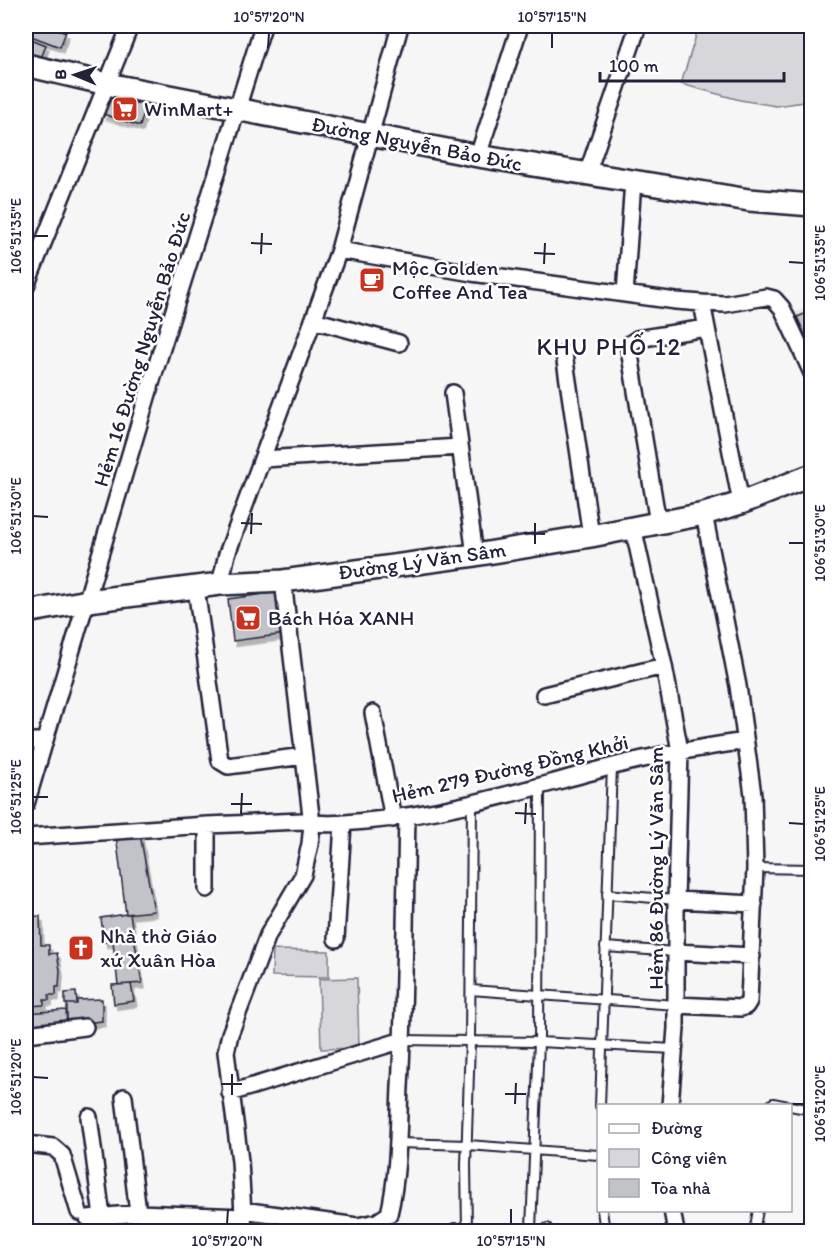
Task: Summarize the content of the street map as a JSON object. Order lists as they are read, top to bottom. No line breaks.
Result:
{"streets":{"street":["Đường Nguyễn Bảo Đức","Hẻm 16 Đường Nguyễn Bảo Đức","Đường Lý Văn Sâm","Hẻm 279 Đường Đồng Khởi","Hẻm 86 Đường Lý Văn Sâm"]},"crossings":[["Đường Nguyễn Bảo Đức","Hẻm 16 Đường Nguyễn Bảo Đức"],["Hẻm 16 Đường Nguyễn Bảo Đức","Đường Lý Văn Sâm"],["Đường Lý Văn Sâm","Hẻm 86 Đường Lý Văn Sâm"],["Hẻm 279 Đường Đồng Khởi","Hẻm 86 Đường Lý Văn Sâm"]],"districts":["KHU PHỐ 12"],"places":{"supermarket":["WinMart+","Bách Hóa XANH"],"cafe":["Mộc Golden Coffee And Tea"],"church":["Nhà thờ Giáo xứ Xuân Hòa"]},"legend":["Đường","Công viên","Tòa nhà"],"scale_bar":"100 m","north":"left","coordinates":["10°57'20\"N","10°57'15\"N","106°51'35\"E","106°51'30\"E","106°51'25\"E","106°51'20\"E"]}
